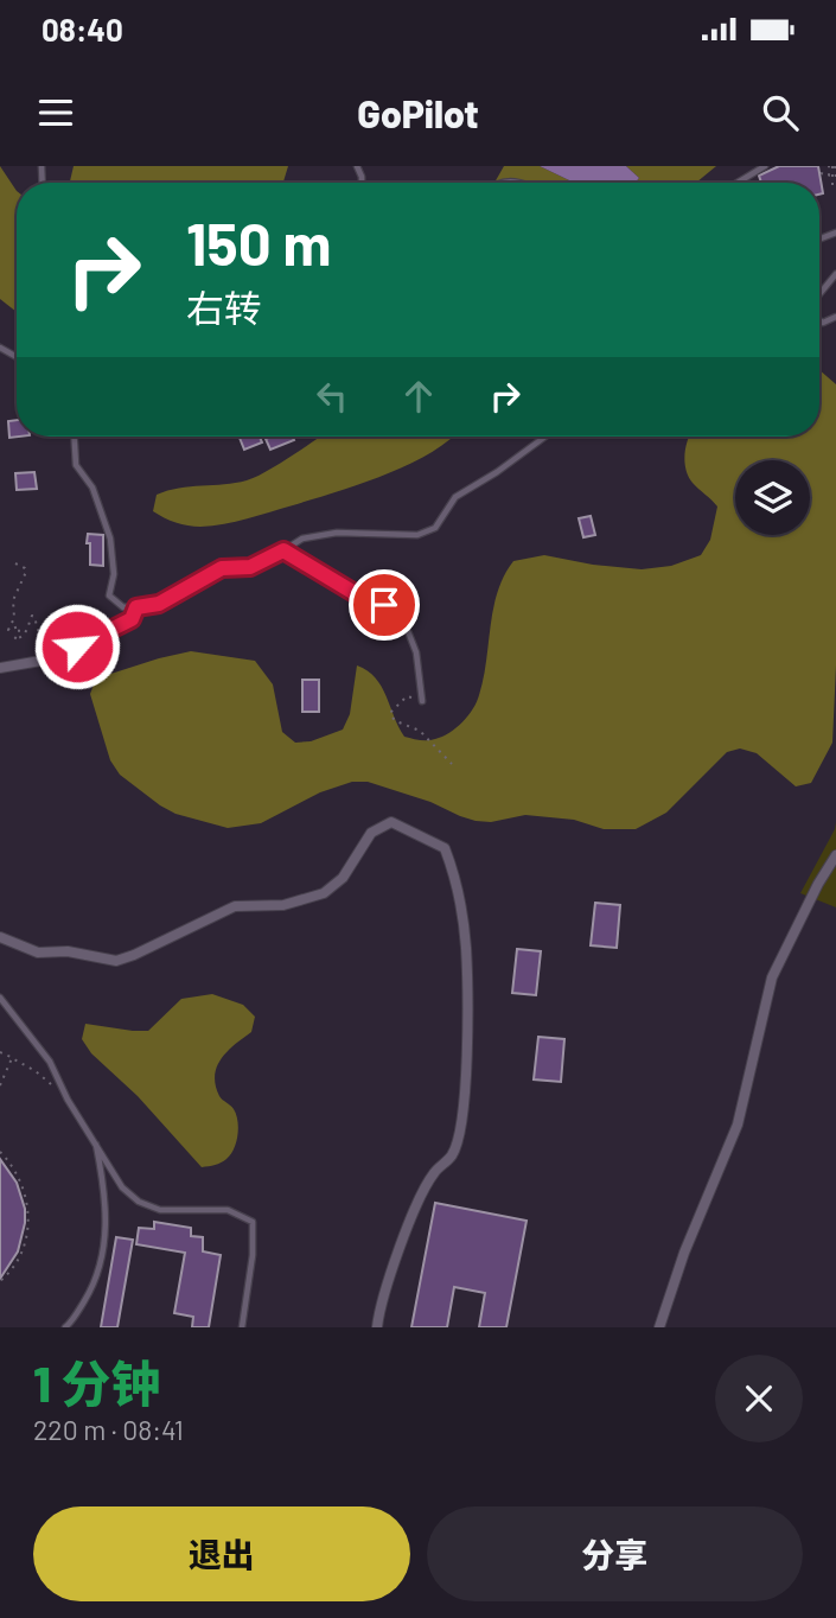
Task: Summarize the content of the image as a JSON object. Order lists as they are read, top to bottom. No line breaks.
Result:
{"page":{"status":"08:40","header":"GoPilot","turn":["150 m","右转"],"heading":["1 分钟","220 m · 08:41"],"buttons":["退出","分享"]}}
